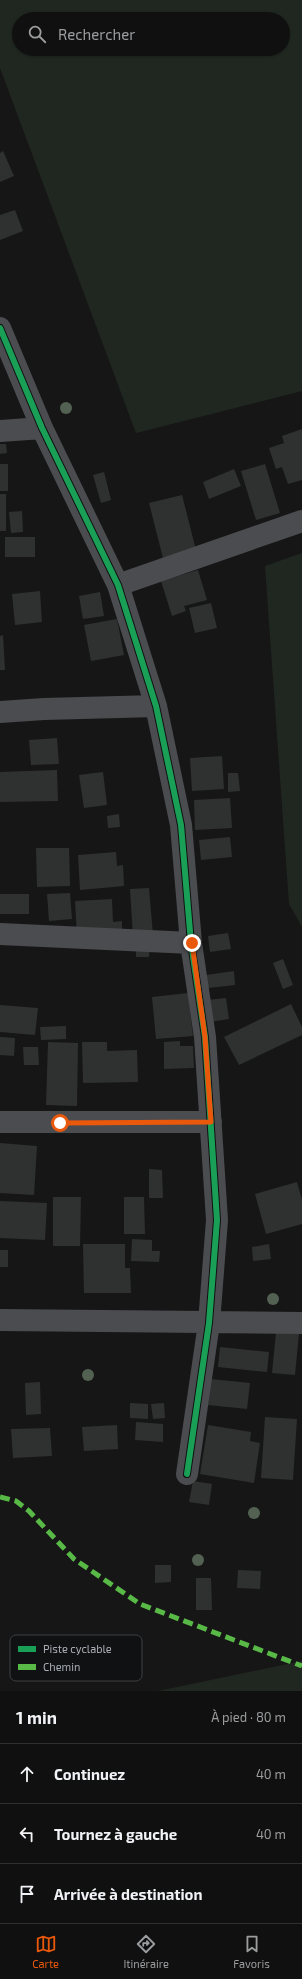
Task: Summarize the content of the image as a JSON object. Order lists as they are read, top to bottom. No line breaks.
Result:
{"legend":["Piste cyclable","Chemin"],"page":{"search":"Rechercher","heading":["1 min","À pied · 80 m"],"list":[["Continuez","40 m"],["Tournez à gauche","40 m"],"Arrivée à destination"],"nav":["Carte","Itinéraire","Favoris"]}}
